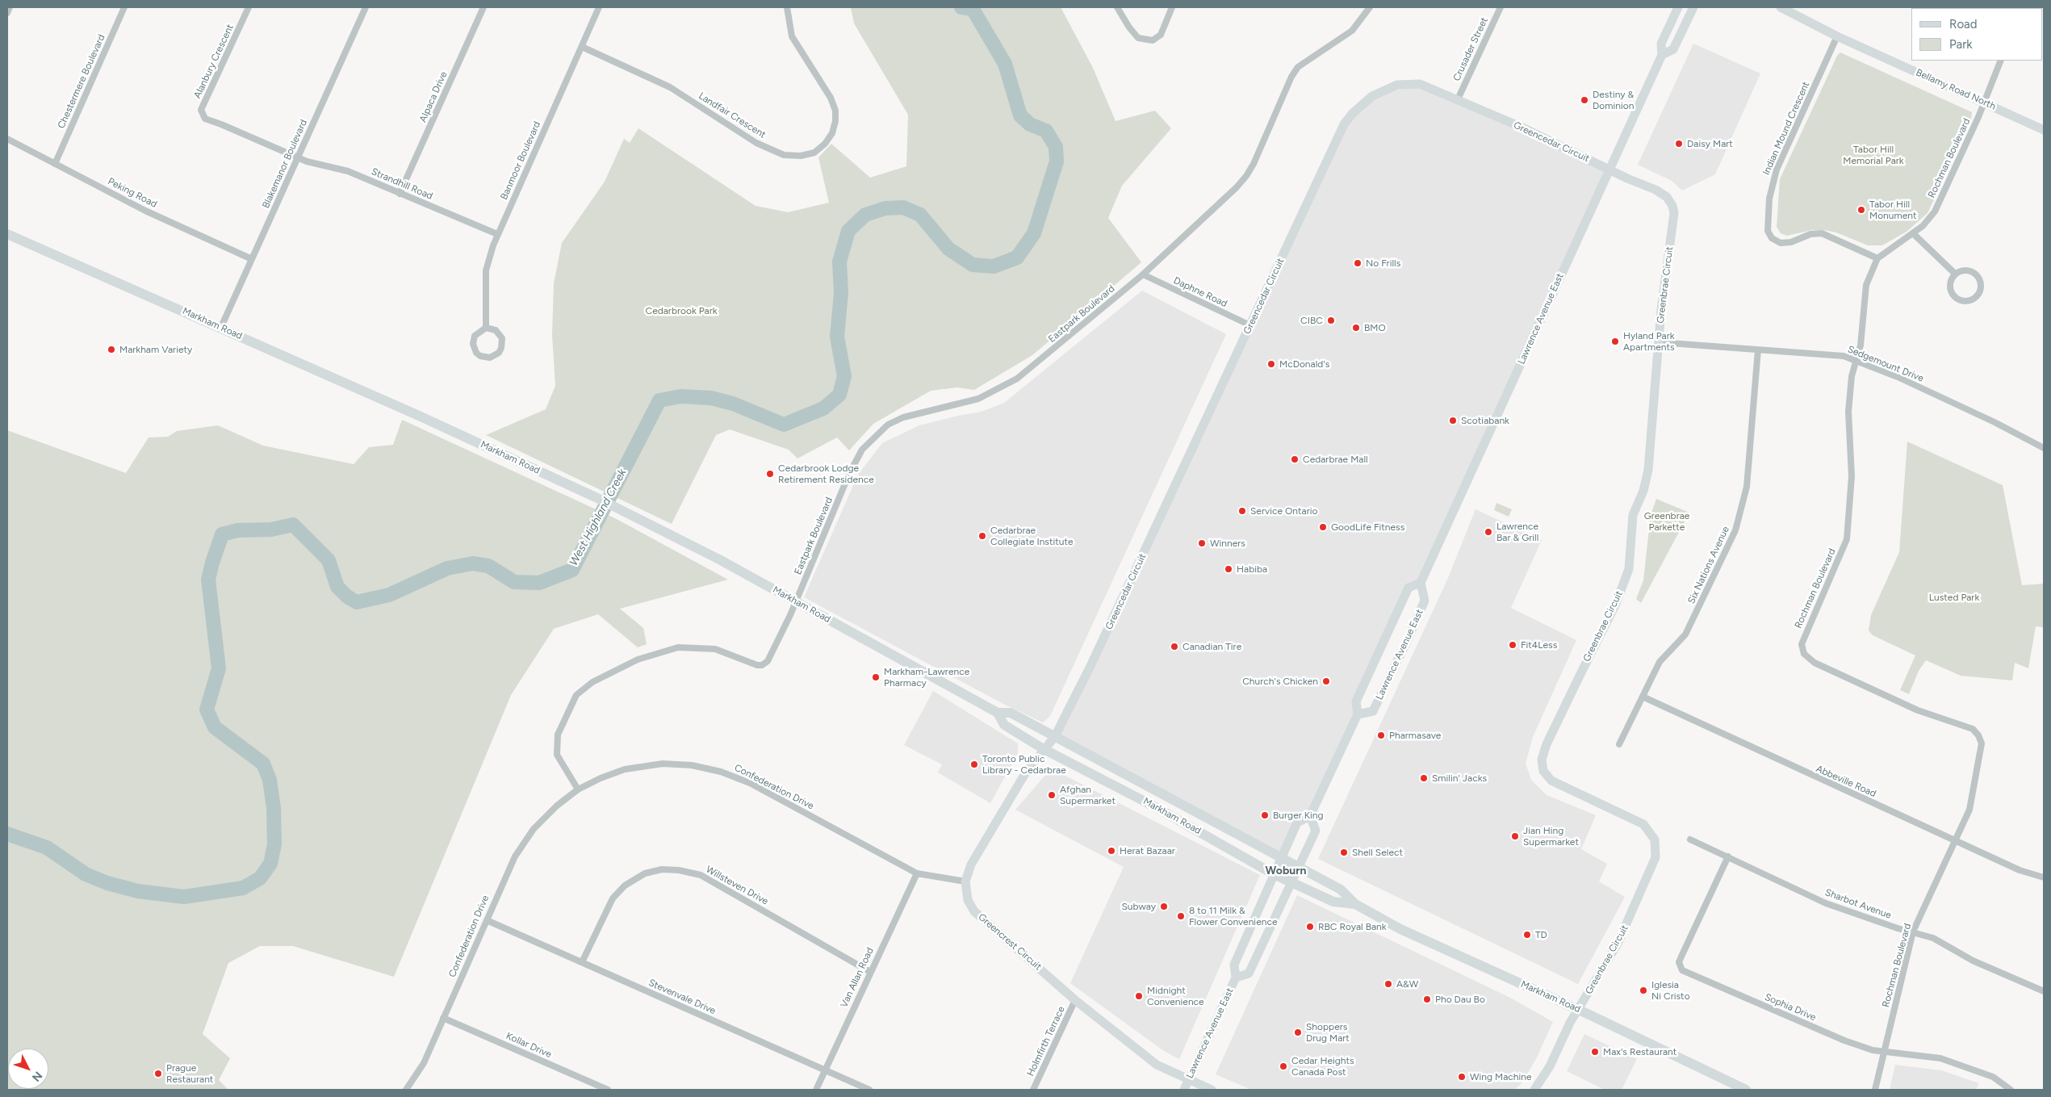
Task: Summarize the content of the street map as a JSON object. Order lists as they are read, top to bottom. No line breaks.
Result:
{"streets":{"main road":["Markham Road"],"street":["Crusader Street","Alanbury Crescent","Chestermere Boulevard","Bellamy Road North","Alpaca Drive","Landfair Crescent","Indian Mound Crescent","Greencedar Circuit","Rochman Boulevard","Banmoor Boulevard","Blakemanor Boulevard","Strandhill Road","Peking Road","Greenbrae Circuit","Daphne Road","Eastpark Boulevard","Lawrence Avenue East","Sedgemount Drive","Six Nations Avenue","Abbeville Road","Confederation Drive","Willsteven Drive","Sharbot Avenue","Greencrest Circuit","Van Allan Road","Stevenvale Drive","Sophia Drive","Holmfirth Terrace","Kollar Drive"]},"crossings":[["Crusader Street","Greencedar Circuit"],["Alanbury Crescent","Blakemanor Boulevard"],["Alanbury Crescent","Strandhill Road"],["Chestermere Boulevard","Peking Road"],["Bellamy Road North","Indian Mound Crescent"],["Bellamy Road North","Rochman Boulevard"],["Alpaca Drive","Strandhill Road"],["Landfair Crescent","Banmoor Boulevard"],["Indian Mound Crescent","Rochman Boulevard"],["Greencedar Circuit","Greenbrae Circuit"],["Greencedar Circuit","Daphne Road"],["Greencedar Circuit","Lawrence Avenue East"],["Greencedar Circuit","Markham Road"],["Greencedar Circuit","Greencrest Circuit"],["Rochman Boulevard","Sedgemount Drive"],["Rochman Boulevard","Abbeville Road"],["Rochman Boulevard","Sharbot Avenue"],["Rochman Boulevard","Sophia Drive"],["Banmoor Boulevard","Strandhill Road"],["Blakemanor Boulevard","Strandhill Road"],["Blakemanor Boulevard","Peking Road"],["Blakemanor Boulevard","Markham Road"],["Greenbrae Circuit","Lawrence Avenue East"],["Greenbrae Circuit","Markham Road"],["Greenbrae Circuit","Sedgemount Drive"],["Daphne Road","Eastpark Boulevard"],["Eastpark Boulevard","Markham Road"],["Eastpark Boulevard","Confederation Drive"],["Lawrence Avenue East","Markham Road"],["Lawrence Avenue East","Greencrest Circuit"],["Markham Road","Greencrest Circuit"],["Sedgemount Drive","Six Nations Avenue"],["Six Nations Avenue","Abbeville Road"],["Confederation Drive","Greencrest Circuit"],["Confederation Drive","Van Allan Road"],["Confederation Drive","Stevenvale Drive"],["Confederation Drive","Kollar Drive"],["Willsteven Drive","Van Allan Road"],["Willsteven Drive","Stevenvale Drive"],["Sharbot Avenue","Sophia Drive"],["Greencrest Circuit","Holmfirth Terrace"],["Van Allan Road","Stevenvale Drive"]],"districts":["Woburn"],"water":["West Highland Creek"],"parks":["Tabor Hill Memorial Park","Cedarbrook Park","Greenbrae Parkette","Lusted Park"],"places":["Destiny & Dominion","Daisy Mart","Tabor Hill Monument","No Frills","CIBC","BMO","Hyland Park Apartments","Markham Variety","McDonald's","Scotiabank","Cedarbrae Mall","Cedarbrook Lodge Retirement Residence","Service Ontario","GoodLife Fitness","Lawrence Bar & Grill","Cedarbrae Collegiate Institute","Winners","Habiba","Fit4Less","Canadian Tire","Markham-Lawrence Pharmacy","Church's Chicken","Pharmasave","Toronto Public Library - Cedarbrae","Smilin' Jacks","Afghan Supermarket","Burger King","Jian Hing Supermarket","Herat Bazaar","Shell Select","Subway","8 to 11 Milk & Flower Convenience","RBC Royal Bank","TD","A&W","Iglesia Ni Cristo","Midnight Convenience","Pho Dau Bo","Shoppers Drug Mart","Max's Restaurant","Cedar Heights Canada Post","Prague Restaurant","Wing Machine"],"legend":["Road","Park"],"north":"bottom right"}
